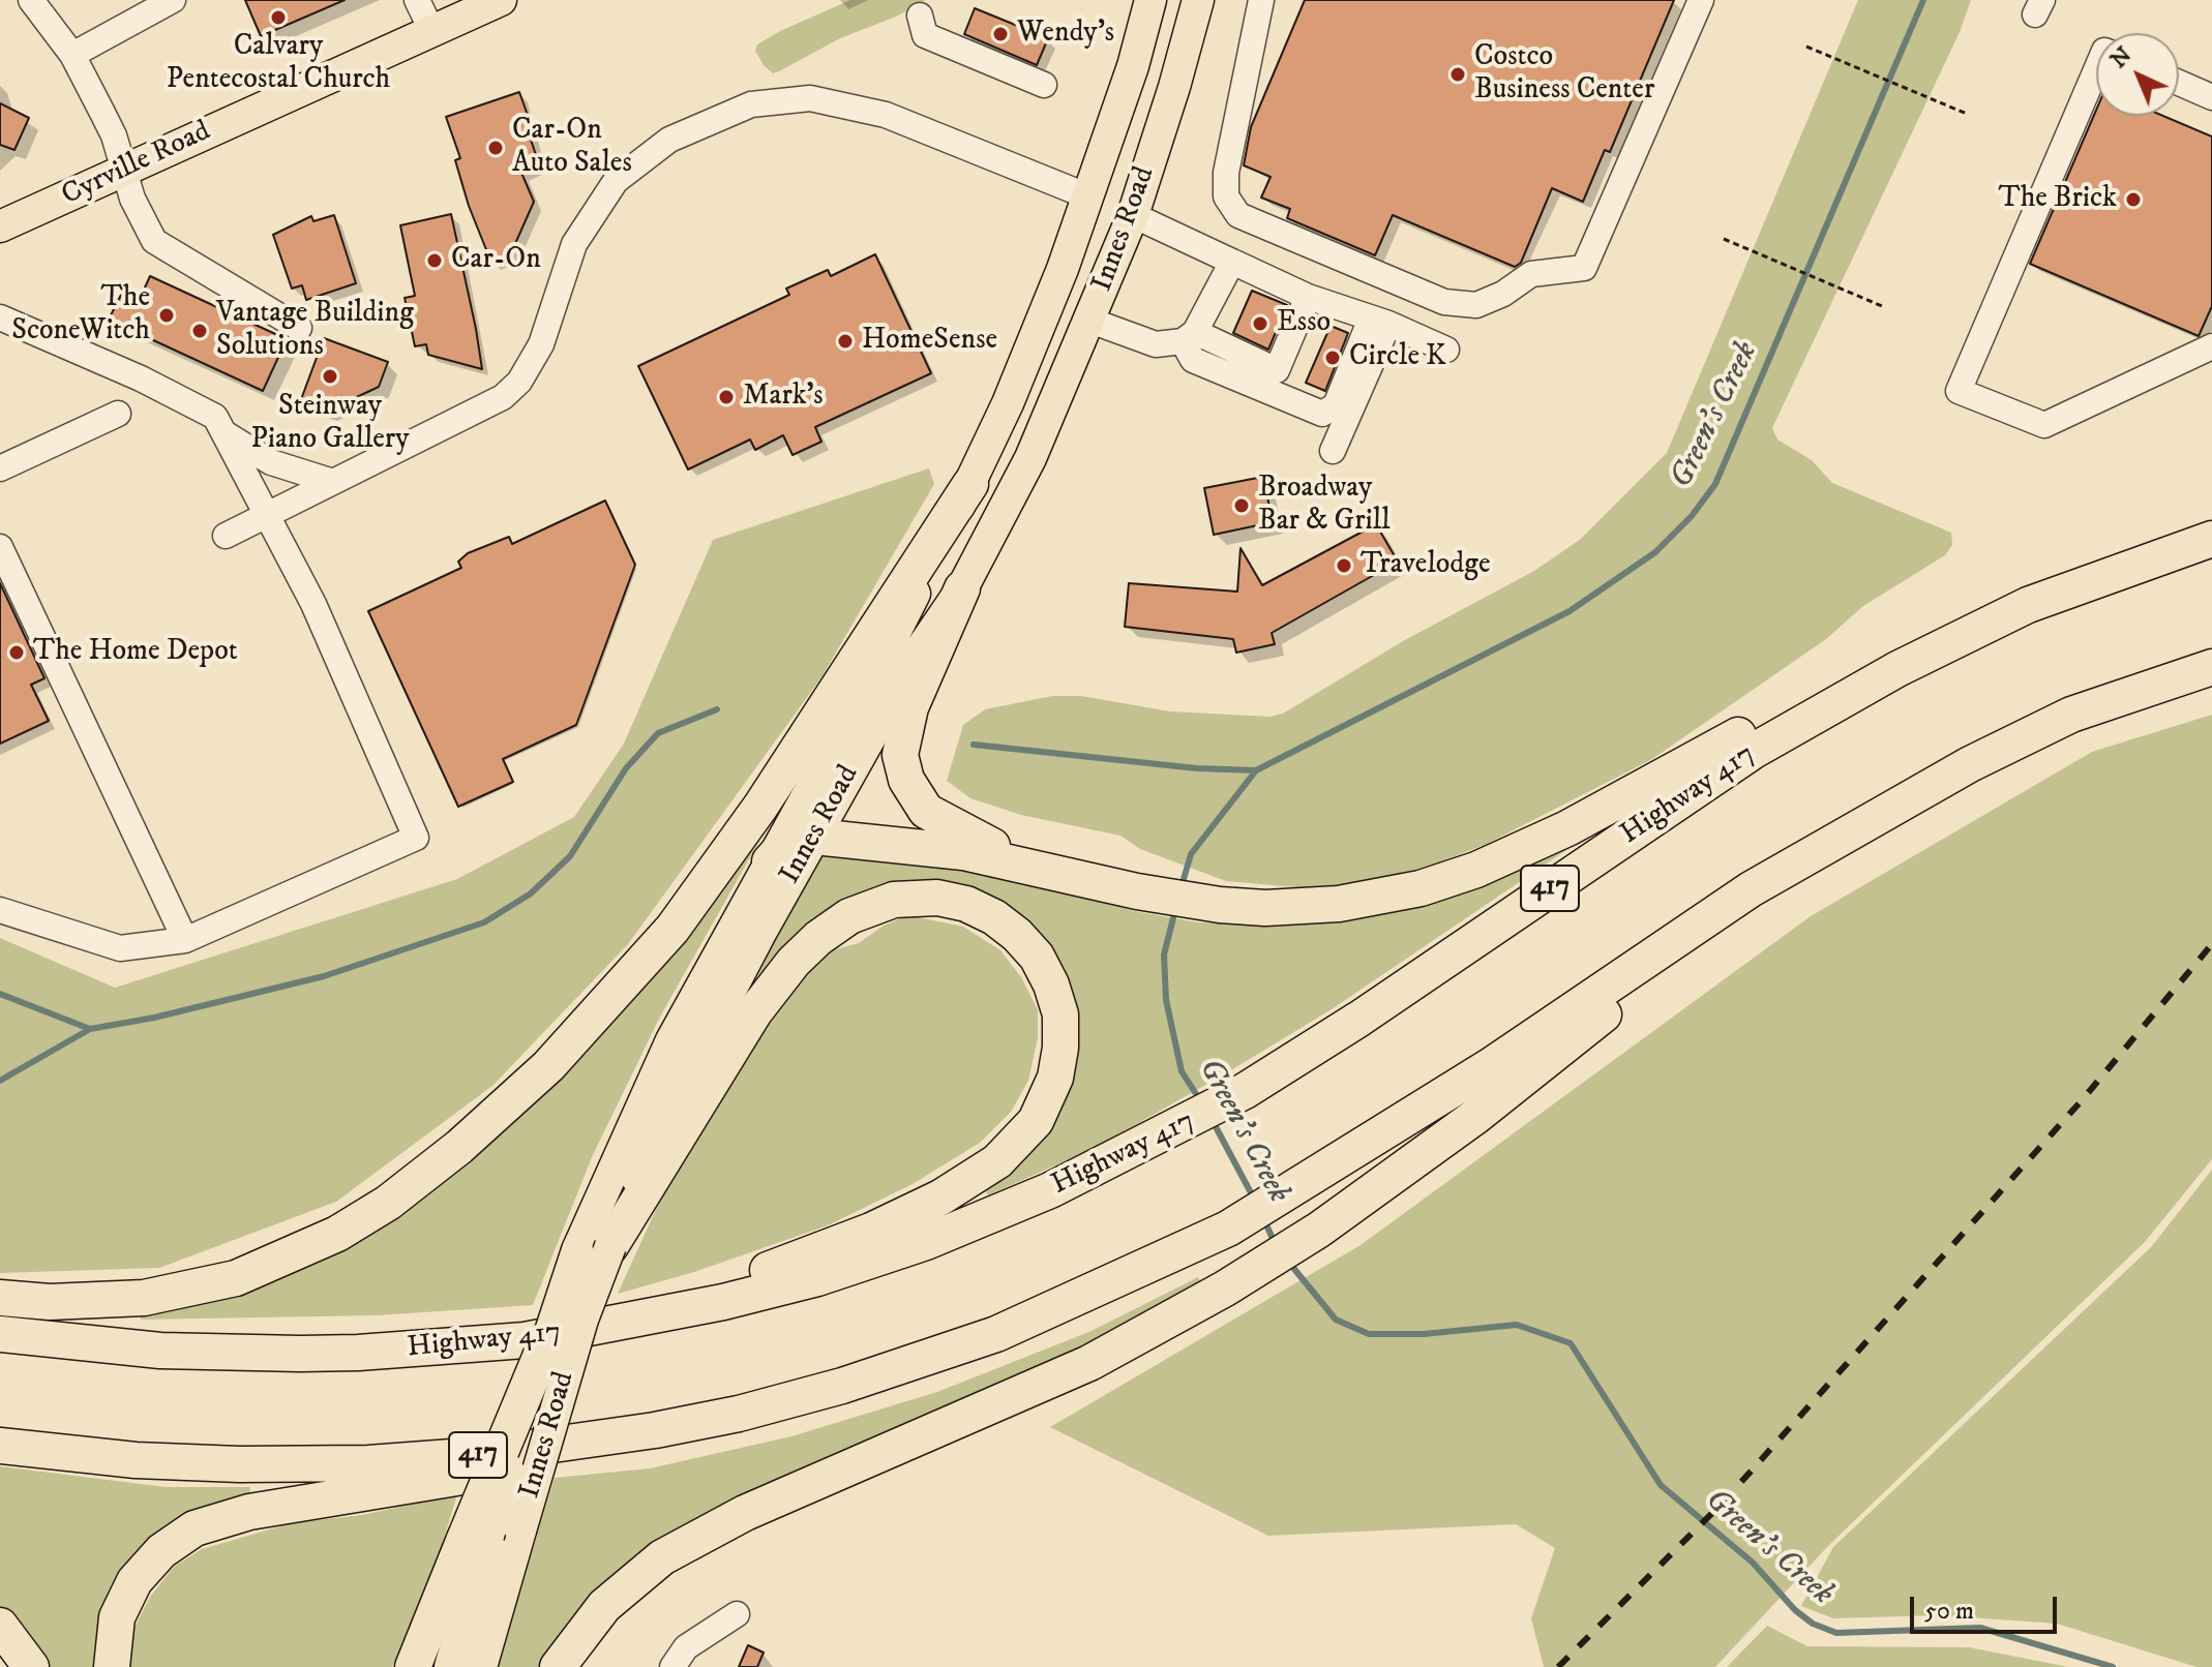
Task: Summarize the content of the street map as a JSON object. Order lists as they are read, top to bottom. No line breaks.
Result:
{"streets":{"highway":["Highway 417","417"],"main road":["Cyrville Road","Innes Road"]},"water":["Green's Creek"],"places":["Calvary Pentecostal Church","Wendy's","Costco Business Center","Car-On Auto Sales","The Brick","Car-On","The SconeWitch","Esso","Vantage Building Solutions","HomeSense","Circle K","Steinway Piano Gallery","Mark's","Broadway Bar & Grill","Travelodge","The Home Depot"],"scale_bar":"50 m","north":"top left"}
